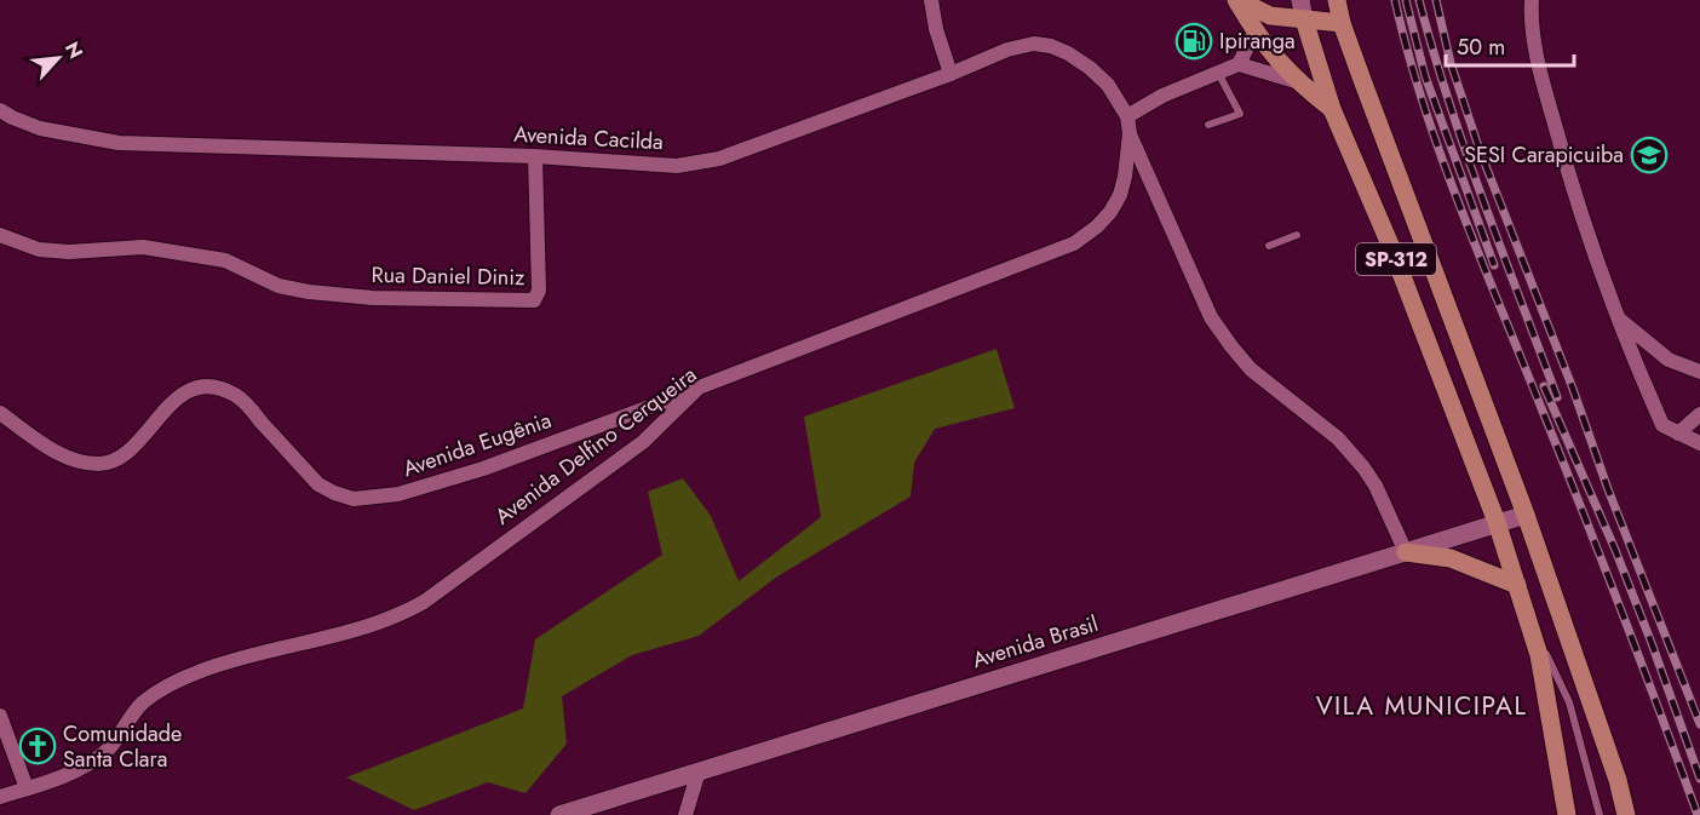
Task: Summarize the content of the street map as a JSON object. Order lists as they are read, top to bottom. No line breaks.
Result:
{"streets":{"main road":["SP-312","Avenida Brasil"],"street":["Avenida Cacilda","Rua Daniel Diniz","Avenida Eugênia","Avenida Delfino Cerqueira"]},"crossings":[["Avenida Cacilda","Rua Daniel Diniz"],["Avenida Cacilda","Avenida Delfino Cerqueira"],["SP-312","Avenida Brasil"],["Avenida Eugênia","Avenida Delfino Cerqueira"]],"districts":["VILA MUNICIPAL"],"places":{"fuel station":["Ipiranga"],"school or university":["SESI Carapicuiba"],"church":["Comunidade Santa Clara"]},"scale_bar":"50 m","north":"top right"}
